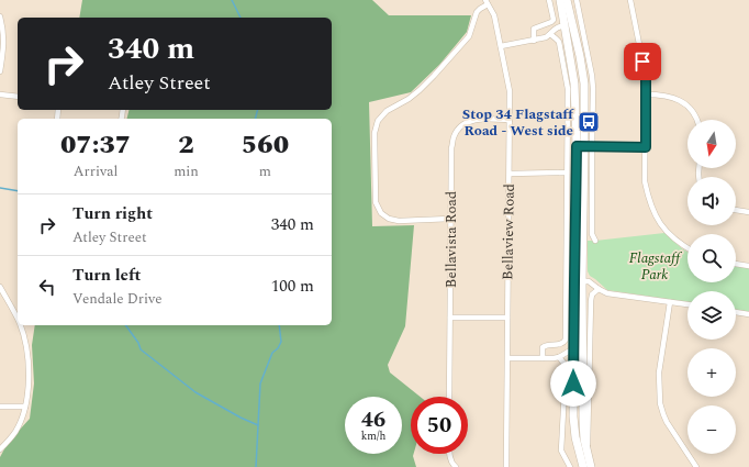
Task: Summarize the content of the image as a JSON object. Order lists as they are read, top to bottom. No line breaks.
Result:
{"streets":{"street":["Bellaview Road","Bellavista Road"]},"crossings":[["Bellaview Road","Bellavista Road"]],"parks":["Flagstaff Park"],"places":{"bus stop":["Stop 34 Flagstaff Road - West side"]},"north":"bottom","page":{"turn":["340 m","Atley Street"],"eta":["07:37","Arrival","2","min","560","m"],"map_buttons":["+","−"],"list":[{"name":"Turn right","note":"Atley Street","value":"340 m"},{"name":"Turn left","note":"Vendale Drive","value":"100 m"}],"speed":"46 km/h","limit":"50"}}
